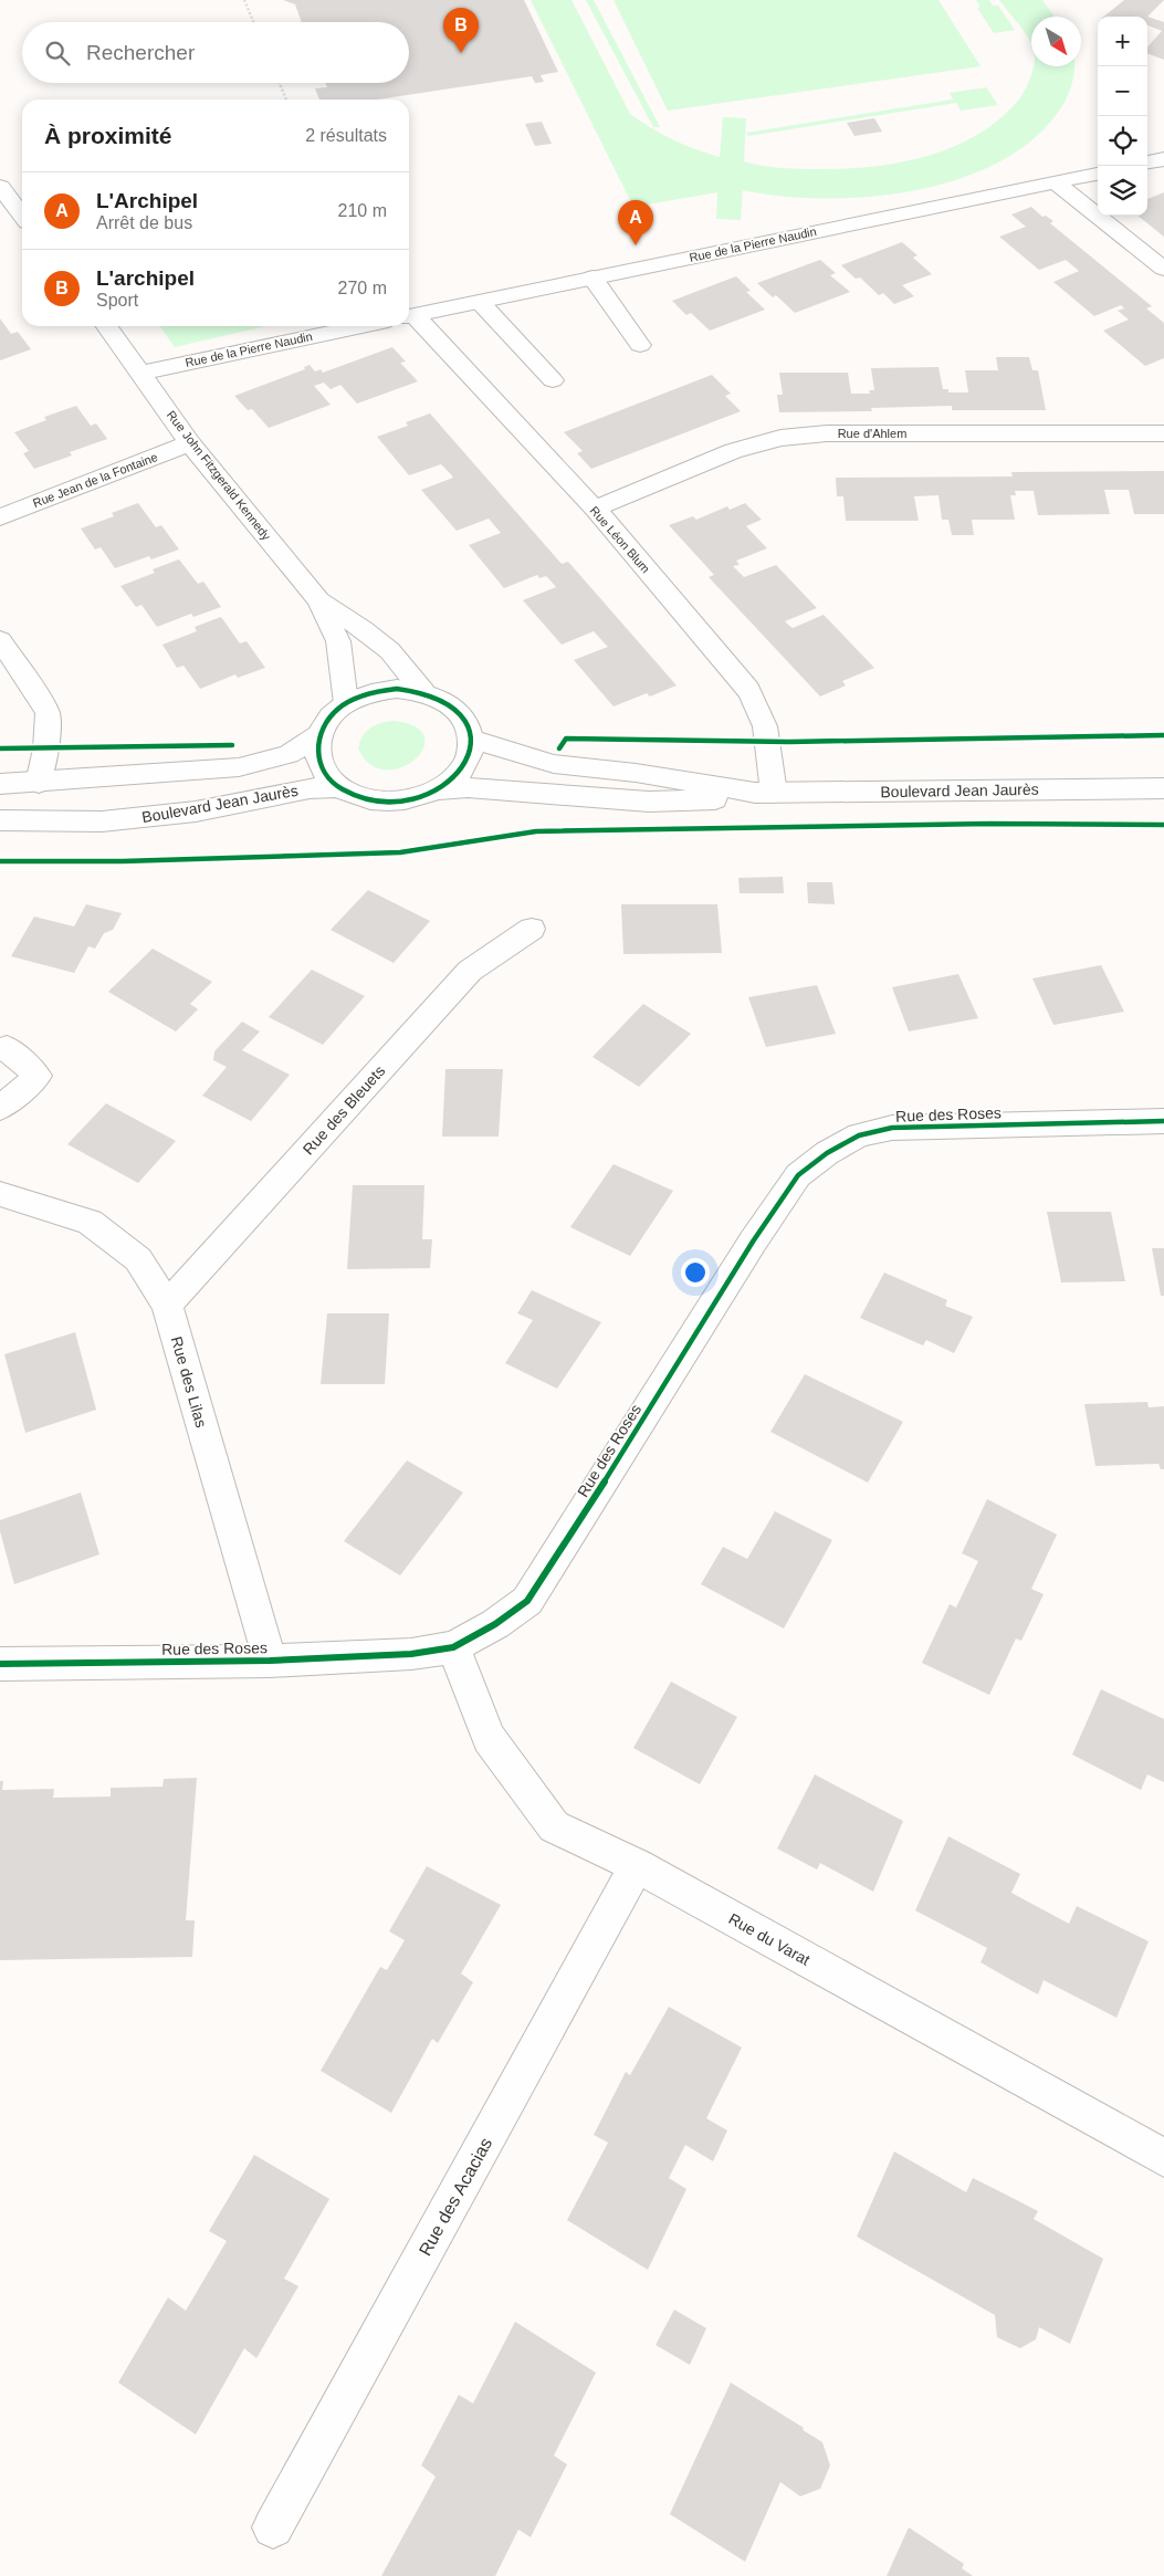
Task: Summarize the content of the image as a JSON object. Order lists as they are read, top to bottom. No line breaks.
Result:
{"streets":{"street":["Rue de la Pierre Naudin","Rue d'Ahlem","Rue John Fitzgerald Kennedy","Rue Jean de la Fontaine","Rue Léon Blum","Boulevard Jean Jaurès","Rue des Bleuets","Rue des Roses","Rue des Lilas","Rue du Varat","Rue des Acacias"]},"crossings":[["Rue de la Pierre Naudin","Rue John Fitzgerald Kennedy"],["Rue de la Pierre Naudin","Rue Léon Blum"],["Rue d'Ahlem","Rue Léon Blum"],["Rue John Fitzgerald Kennedy","Rue Jean de la Fontaine"],["Rue John Fitzgerald Kennedy","Boulevard Jean Jaurès"],["Rue Léon Blum","Boulevard Jean Jaurès"],["Rue des Bleuets","Rue des Lilas"],["Rue des Roses","Rue des Lilas"],["Rue des Roses","Rue du Varat"],["Rue du Varat","Rue des Acacias"]],"north":"bottom right","page":{"pins":["B","A"],"map_buttons":["+","−"],"search":"Rechercher","heading":["À proximité","2 résultats"],"list":[{"mark":"A","name":"L'Archipel","note":"Arrêt de bus","value":"210 m"},{"mark":"B","name":"L'archipel","note":"Sport","value":"270 m"}]}}
